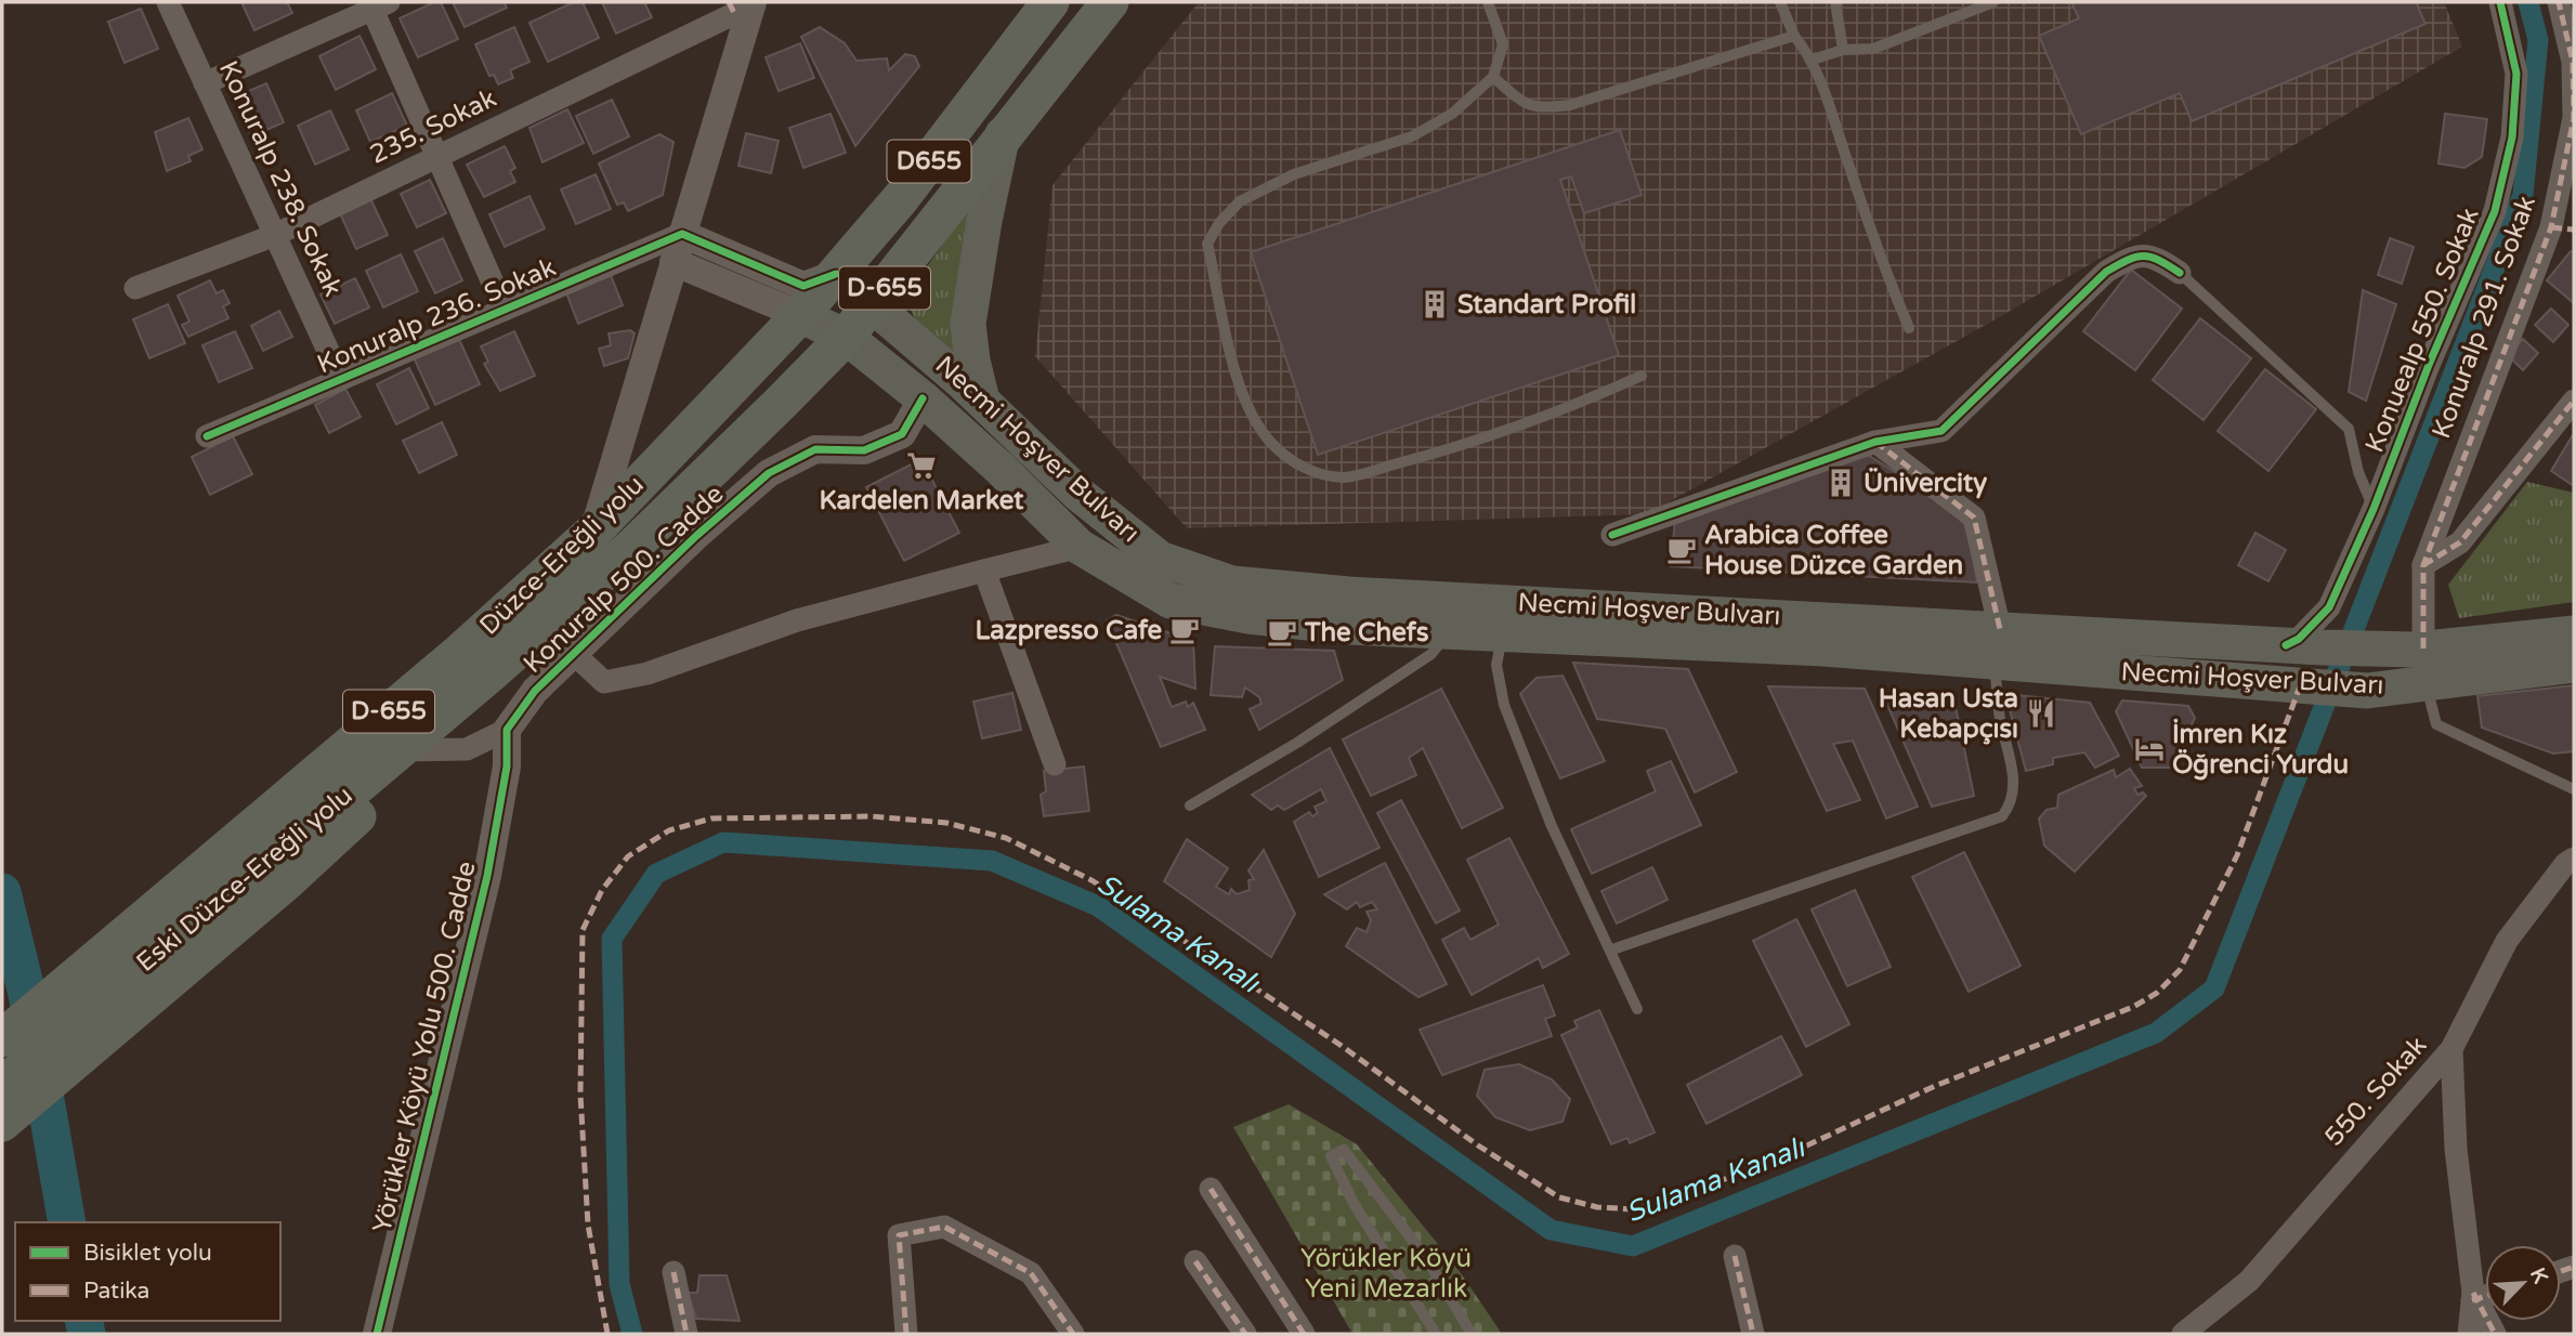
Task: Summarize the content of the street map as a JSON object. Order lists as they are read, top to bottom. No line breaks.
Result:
{"streets":{"highway":["D655","D-655","Düzce-Ereğli yolu","Eski Düzce-Ereğli yolu"],"main road":["Necmi Hoşver Bulvarı"],"street":["235. Sokak","Konuralp 238. Sokak","Konuralp 236. Sokak","Konuralp 291. Sokak","Konuealp 550. Sokak","Konuralp 500. Cadde","Yörükler Köyü Yolu 500. Cadde","550. Sokak"]},"crossings":[["235. Sokak","Konuralp 238. Sokak"],["Konuralp 238. Sokak","Konuralp 236. Sokak"],["Konuralp 291. Sokak","Necmi Hoşver Bulvarı"],["Konuealp 550. Sokak","Necmi Hoşver Bulvarı"],["Necmi Hoşver Bulvarı","Düzce-Ereğli yolu"],["Necmi Hoşver Bulvarı","Konuralp 500. Cadde"],["Düzce-Ereğli yolu","Eski Düzce-Ereğli yolu"],["Konuralp 500. Cadde","Yörükler Köyü Yolu 500. Cadde"]],"water":["Sulama Kanalı"],"parks":["Yörükler Köyü Yeni Mezarlık"],"places":{"building":["Standart Profil","Ünivercity"],"supermarket":["Kardelen Market"],"cafe":["Arabica Coffee House Düzce Garden","Lazpresso Cafe","The Chefs"],"restaurant":["Hasan Usta Kebapçısı"],"hotel":["İmren Kız Öğrenci Yurdu"]},"legend":["Bisiklet yolu","Patika"],"north":"top right"}
